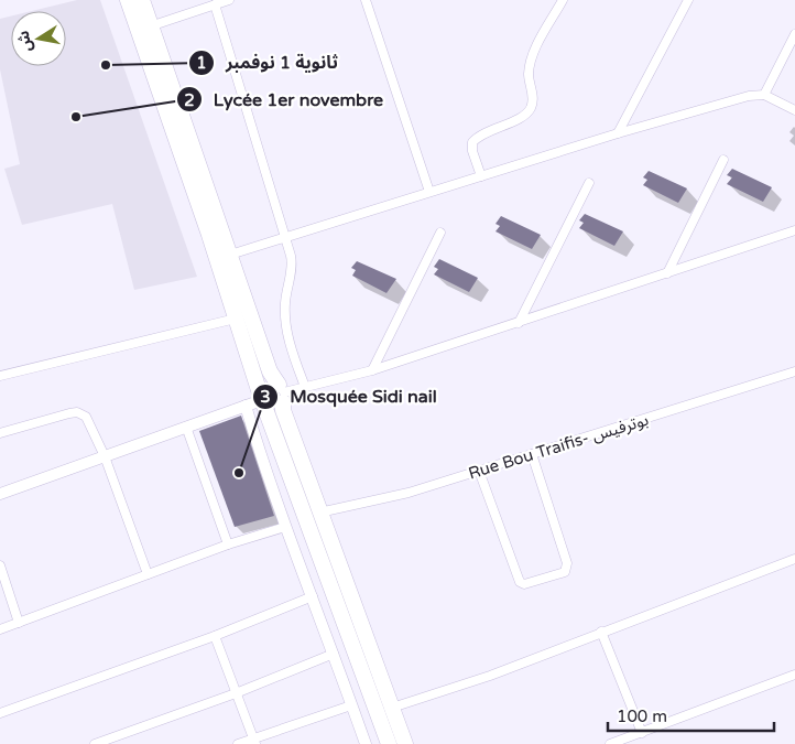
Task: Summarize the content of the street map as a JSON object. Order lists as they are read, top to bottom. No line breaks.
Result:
{"streets":{"street":["Rue Bou Traifis- بوترفيس"]},"places":["ثانوية 1 نوفمبر","Lycée 1er novembre","Mosquée Sidi nail"],"scale_bar":"100 m","north":"left"}
